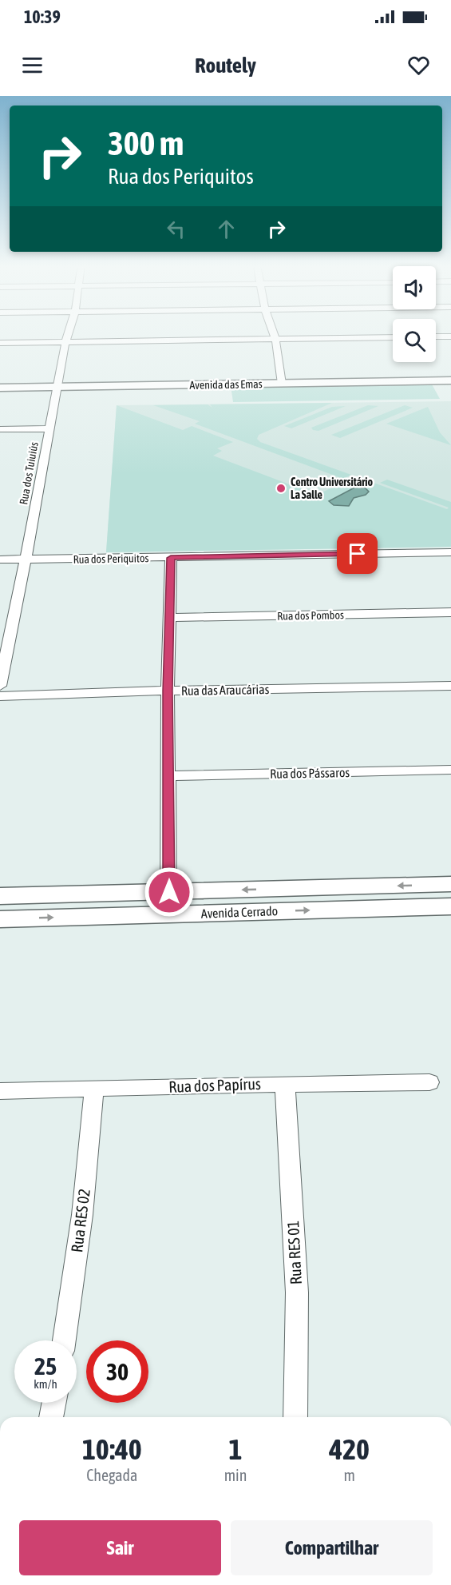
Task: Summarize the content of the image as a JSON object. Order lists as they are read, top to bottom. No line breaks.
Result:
{"streets":{"street":["Avenida das Emas","Rua dos Tuiuiús","Rua dos Periquitos","Rua dos Pombos","Rua das Araucárias","Rua dos Pássaros","Avenida Cerrado","Rua dos Papírus","Rua RES 02","Rua RES 01"]},"crossings":[["Avenida das Emas","Rua dos Tuiuiús"],["Rua dos Tuiuiús","Rua dos Periquitos"],["Rua dos Papírus","Rua RES 02"],["Rua dos Papírus","Rua RES 01"]],"places":["Centro Universitário La Salle"],"page":{"status":"10:39","header":"Routely","turn":["300 m","Rua dos Periquitos"],"speed":"25 km/h","limit":"30","eta":["10:40","Chegada","1","min","420","m"],"buttons":["Sair","Compartilhar"]}}
